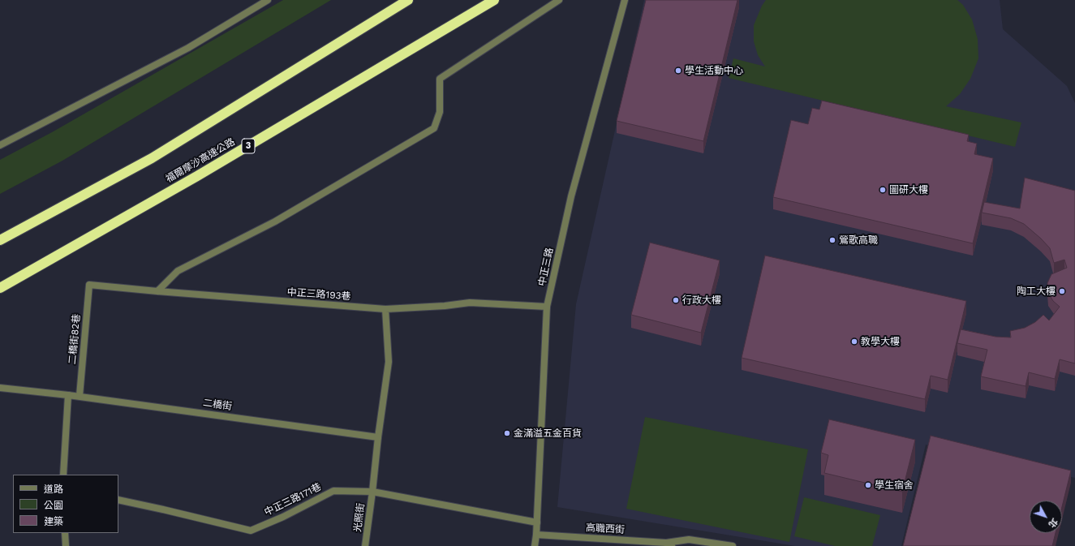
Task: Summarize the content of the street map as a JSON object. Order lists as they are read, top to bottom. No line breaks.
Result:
{"streets":{"highway":["3","福爾摩沙高速公路"],"street":["中正三路","中正三路193巷","二橋街82巷","二橋街","中正三路171巷","光照街","高職西街"]},"crossings":[["中正三路","中正三路193巷"],["中正三路","中正三路171巷"],["中正三路","高職西街"],["中正三路193巷","二橋街82巷"],["二橋街82巷","二橋街"],["中正三路171巷","光照街"]],"places":["學生活動中心","圖研大樓","鶯歌高職","陶工大樓","行政大樓","教學大樓","金滿溢五金百貨","學生宿舍"],"legend":["道路","公園","建築"],"north":"bottom right"}
